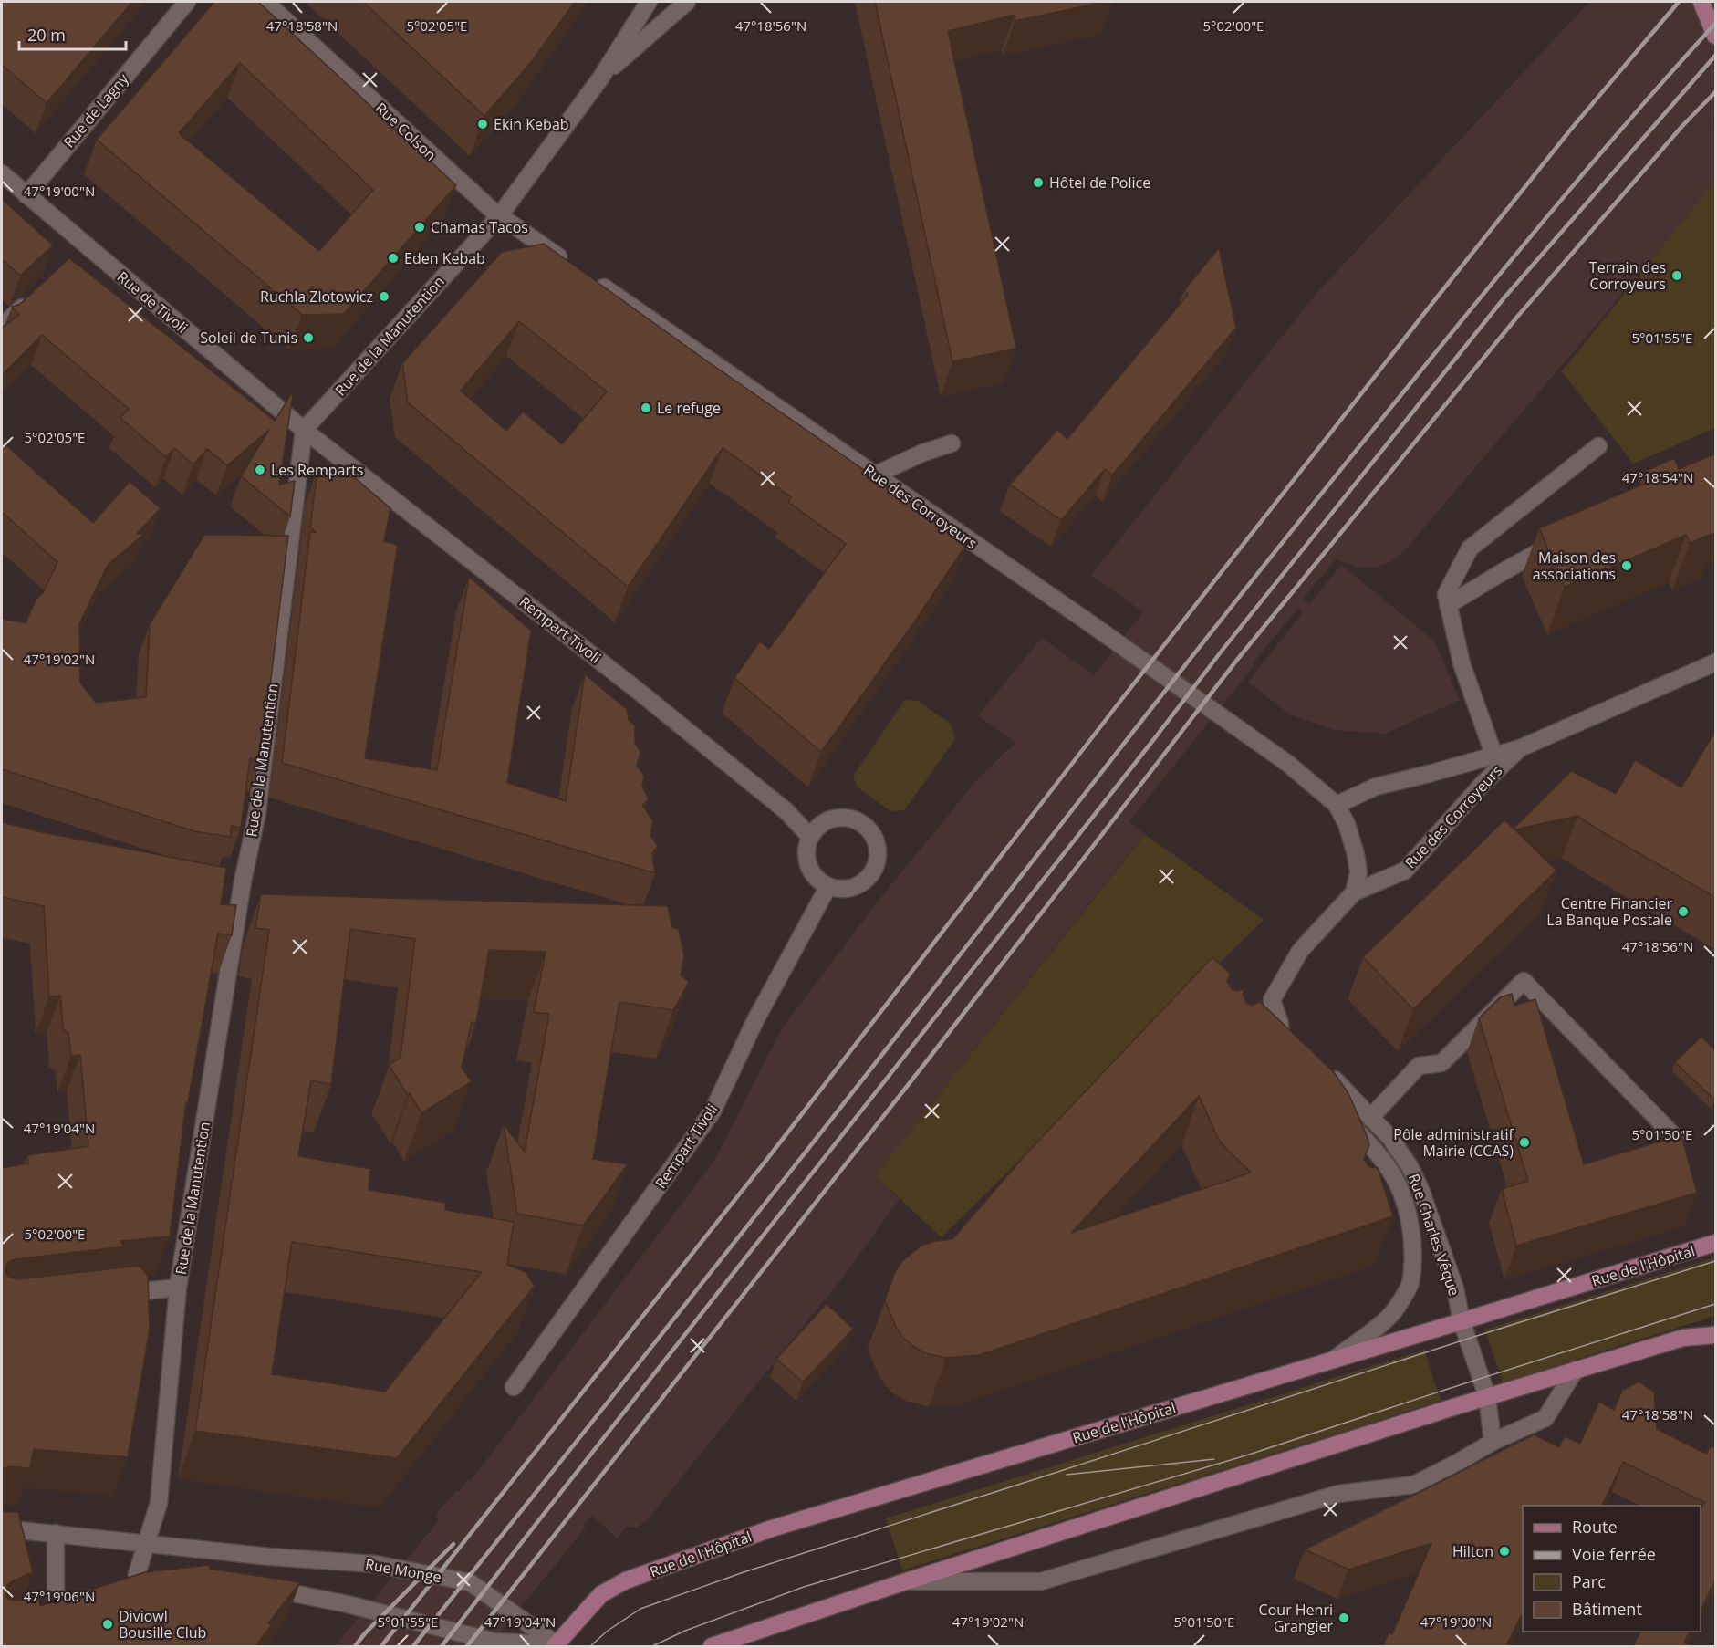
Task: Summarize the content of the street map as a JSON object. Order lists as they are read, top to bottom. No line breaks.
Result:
{"streets":{"main road":["Rue de l'Hôpital"],"street":["Rue de Lagny","Rue Colson","Rue de Tivoli","Rue de la Manutention","Rue des Corroyeurs","Rempart Tivoli","Rue Charles Vêque","Rue Monge"]},"crossings":[["Rue de Lagny","Rue de Tivoli"],["Rue Colson","Rue de la Manutention"],["Rue de Tivoli","Rue de la Manutention"],["Rue de Tivoli","Rempart Tivoli"],["Rue de la Manutention","Rempart Tivoli"],["Rue de la Manutention","Rue Monge"],["Rue Charles Vêque","Rue de l'Hôpital"],["Rue de l'Hôpital","Rue Monge"]],"places":["Ekin Kebab","Hôtel de Police","Chamas Tacos","Eden Kebab","Terrain des Corroyeurs","Ruchla Zlotowicz","Soleil de Tunis","Le refuge","Les Remparts","Maison des associations","Centre Financier La Banque Postale","Pôle administratif Mairie (CCAS)","Hilton","Cour Henri Grangier","Diviowl Bousille Club"],"legend":["Route","Voie ferrée","Parc","Bâtiment"],"scale_bar":"20 m","coordinates":["47°18'58\"N","5°02'05\"E","47°18'56\"N","5°02'00\"E","47°19'00\"N","5°01'55\"E","47°18'54\"N","47°19'02\"N","47°19'04\"N","5°01'50\"E","47°19'06\"N"]}
